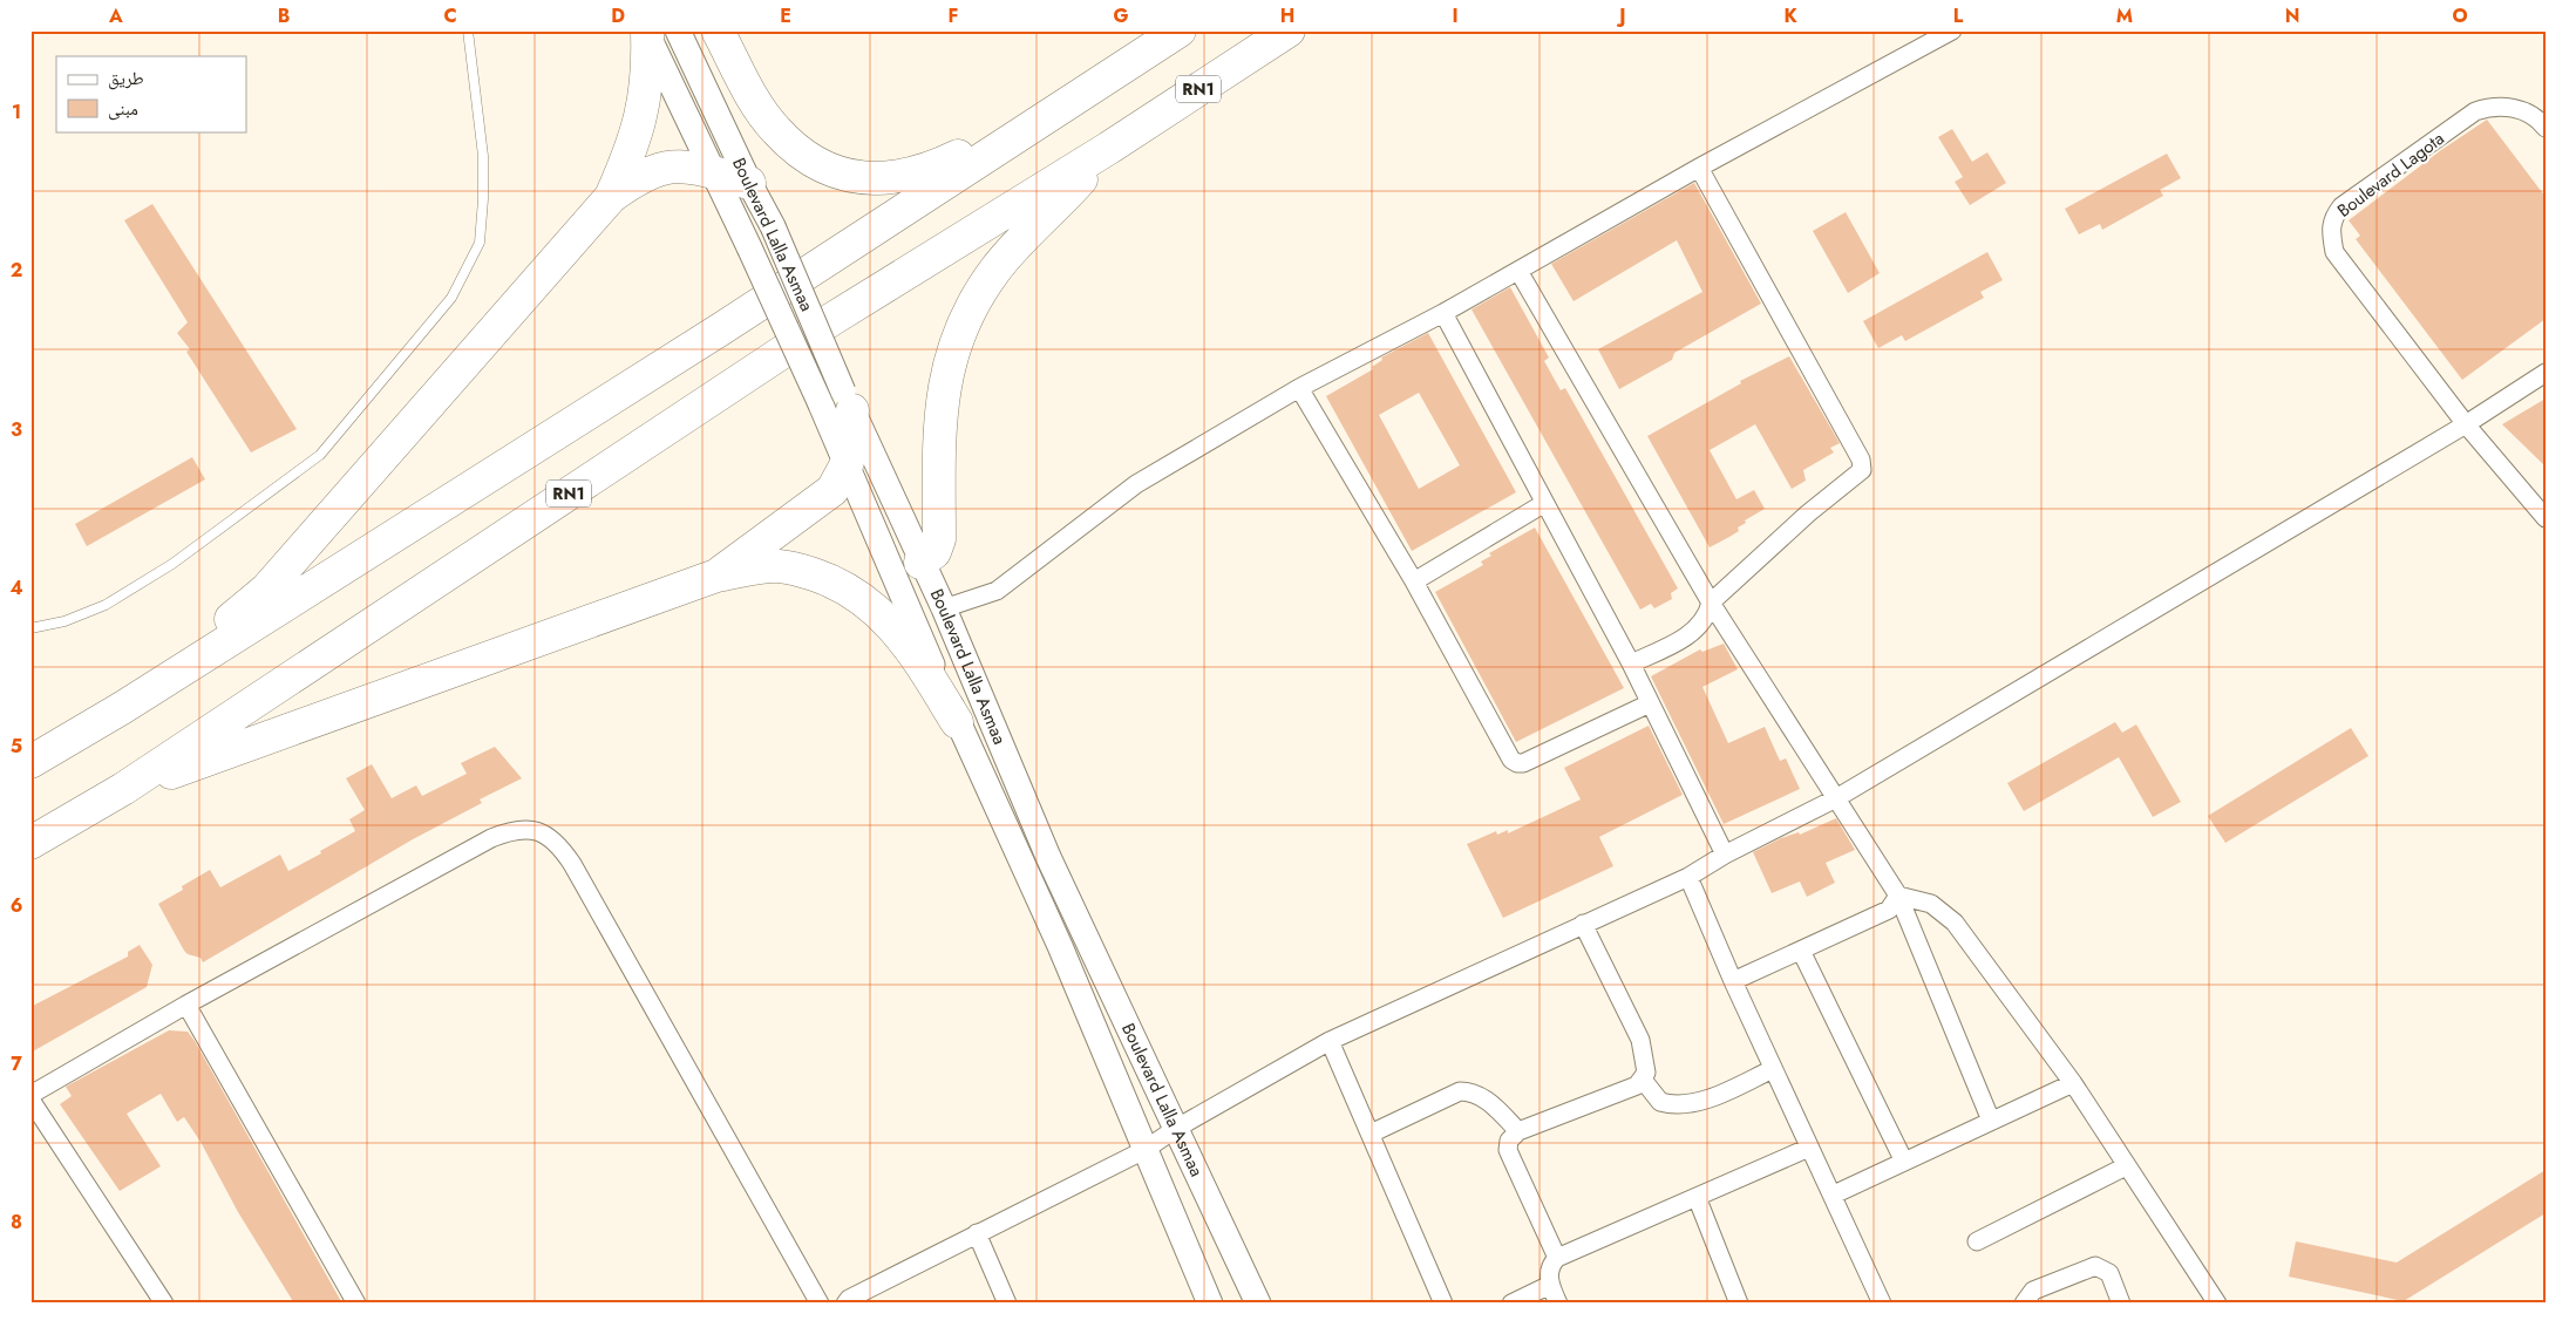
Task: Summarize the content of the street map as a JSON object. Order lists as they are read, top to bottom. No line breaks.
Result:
{"streets":{"highway":["RN1"],"main road":["Boulevard Lalla Asmaa"],"street":["Boulevard Lagota"]},"legend":["طريق","مبنى"],"grid":{"columns":["A","B","C","D","E","F","G","H","I","J","K","L","M","N","O"],"rows":["1","2","3","4","5","6","7","8"]}}
